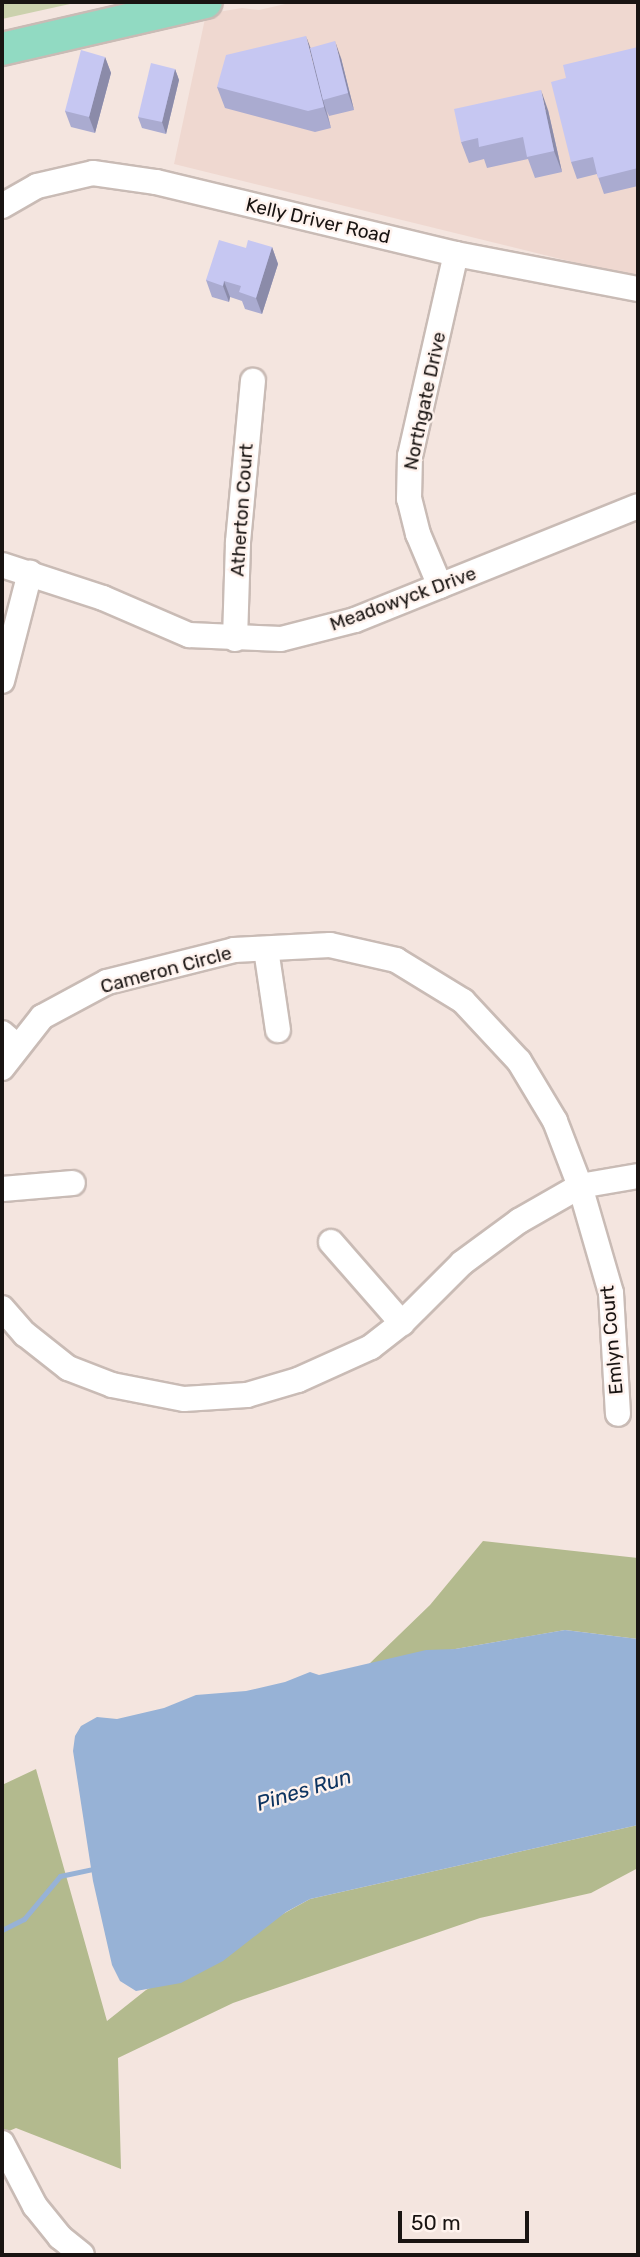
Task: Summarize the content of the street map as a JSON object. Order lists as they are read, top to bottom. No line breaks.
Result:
{"streets":{"street":["Kelly Driver Road","Northgate Drive","Atherton Court","Meadowyck Drive","Cameron Circle","Emlyn Court"]},"crossings":[["Kelly Driver Road","Northgate Drive"],["Northgate Drive","Meadowyck Drive"],["Atherton Court","Meadowyck Drive"],["Cameron Circle","Emlyn Court"]],"water":["Pines Run"],"scale_bar":"50 m"}
